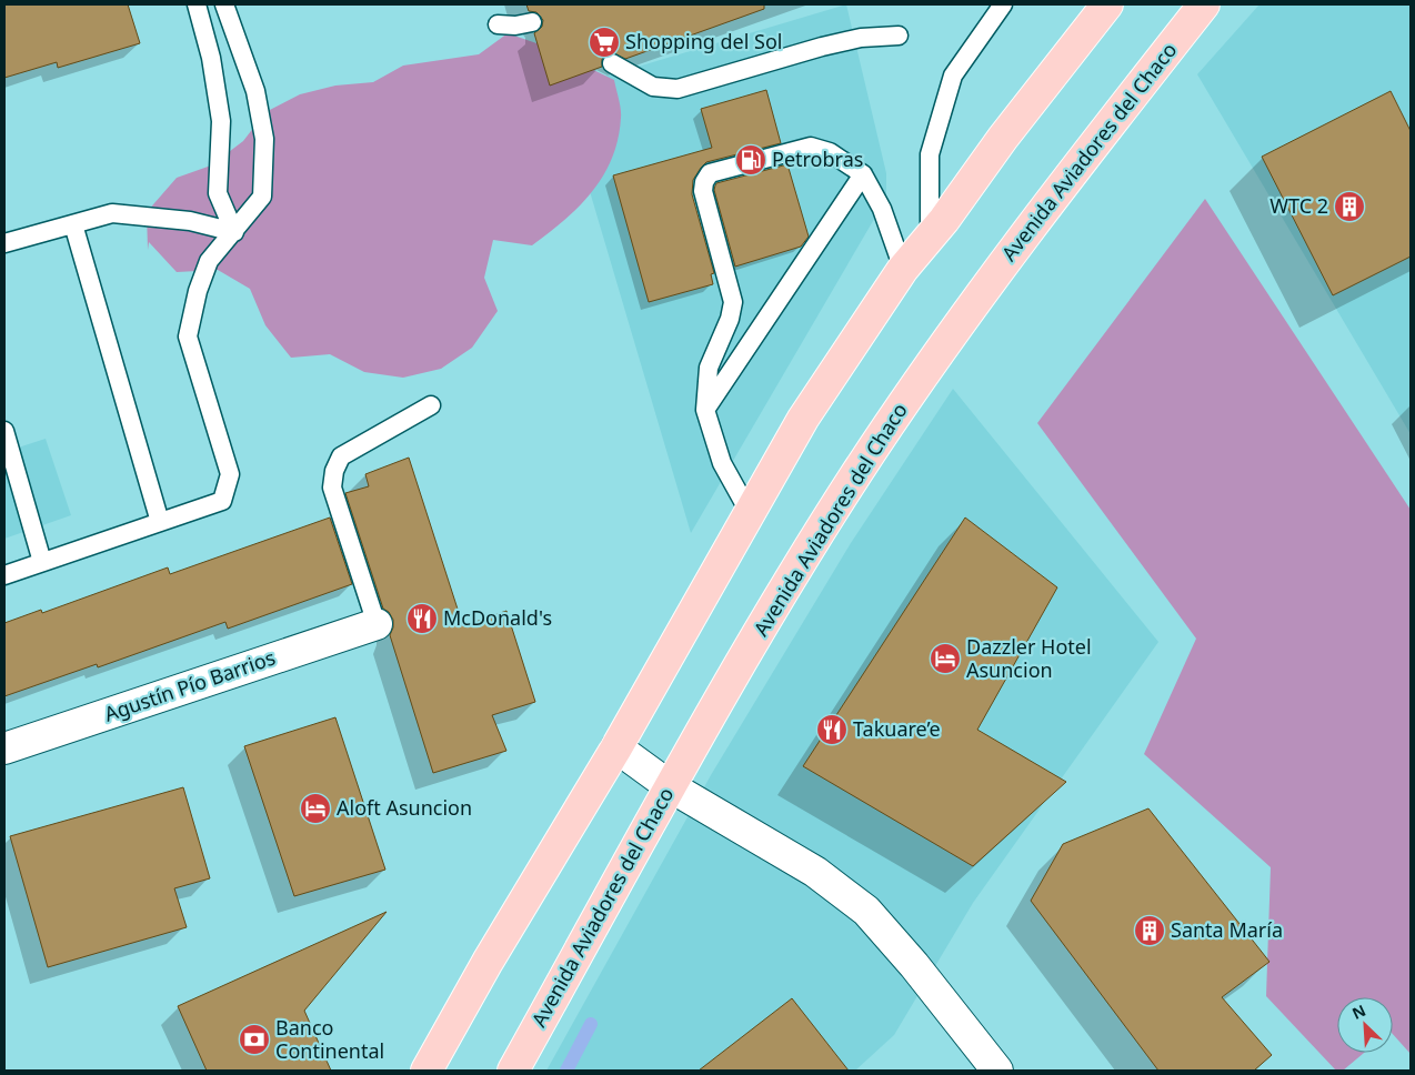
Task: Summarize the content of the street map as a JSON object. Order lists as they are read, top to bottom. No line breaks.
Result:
{"streets":{"highway":["Avenida Aviadores del Chaco"],"street":["Agustín Pío Barrios"]},"places":{"supermarket":["Shopping del Sol"],"fuel station":["Petrobras"],"building":["WTC 2","Santa María"],"restaurant":["McDonald's","Takuare’e"],"hotel":["Dazzler Hotel Asuncion","Aloft Asuncion"],"bank":["Banco Continental"]},"north":"top left"}
